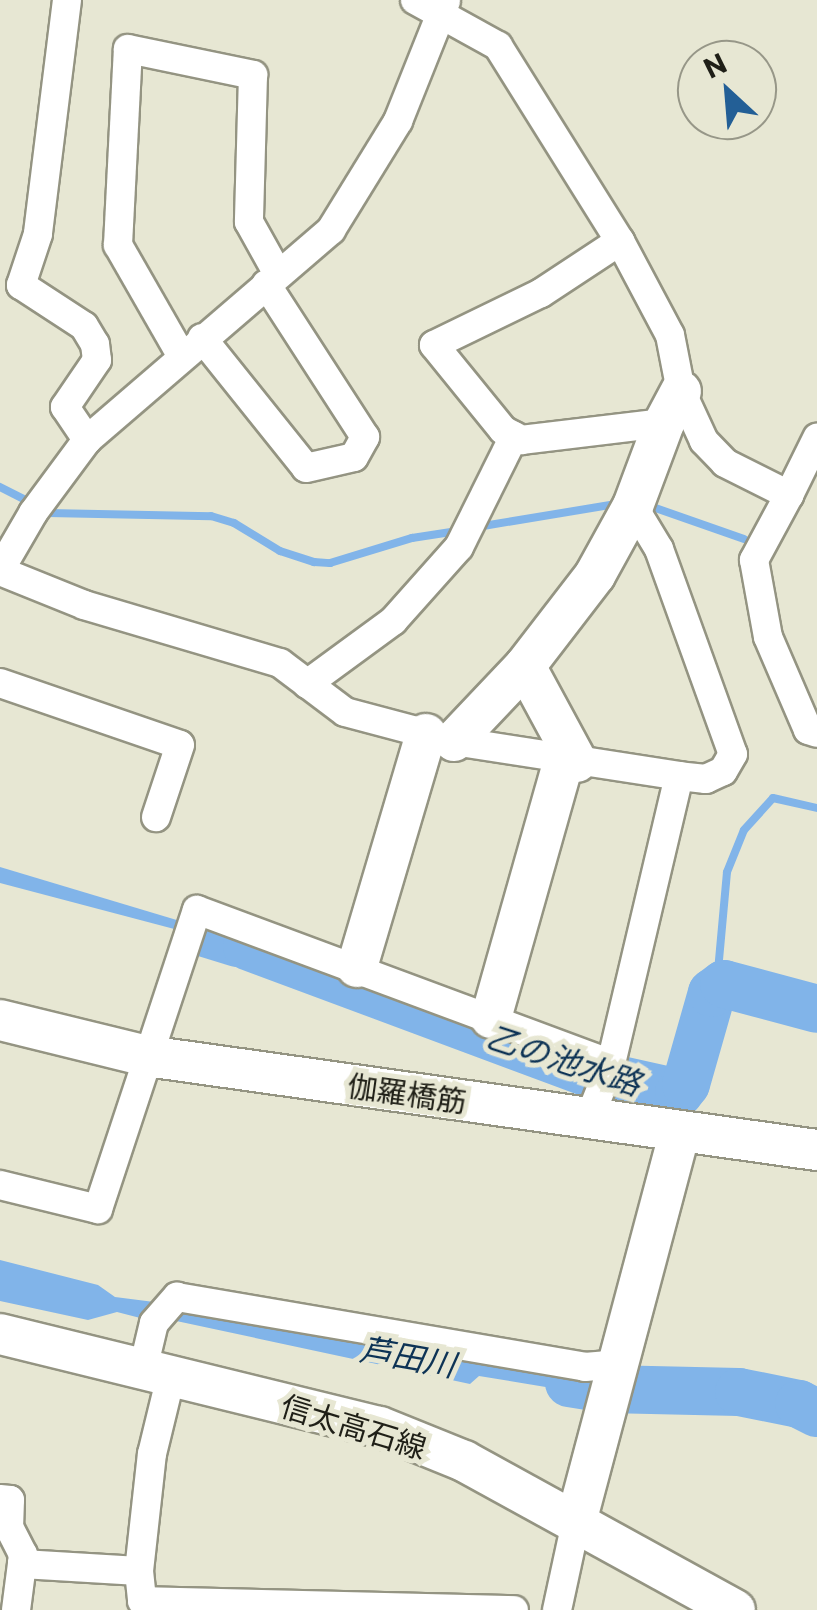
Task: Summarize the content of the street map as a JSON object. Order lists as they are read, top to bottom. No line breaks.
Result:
{"streets":{"street":["伽羅橋筋","信太高石線"]},"water":["乙の池水路","芦田川"],"north":"top left"}
